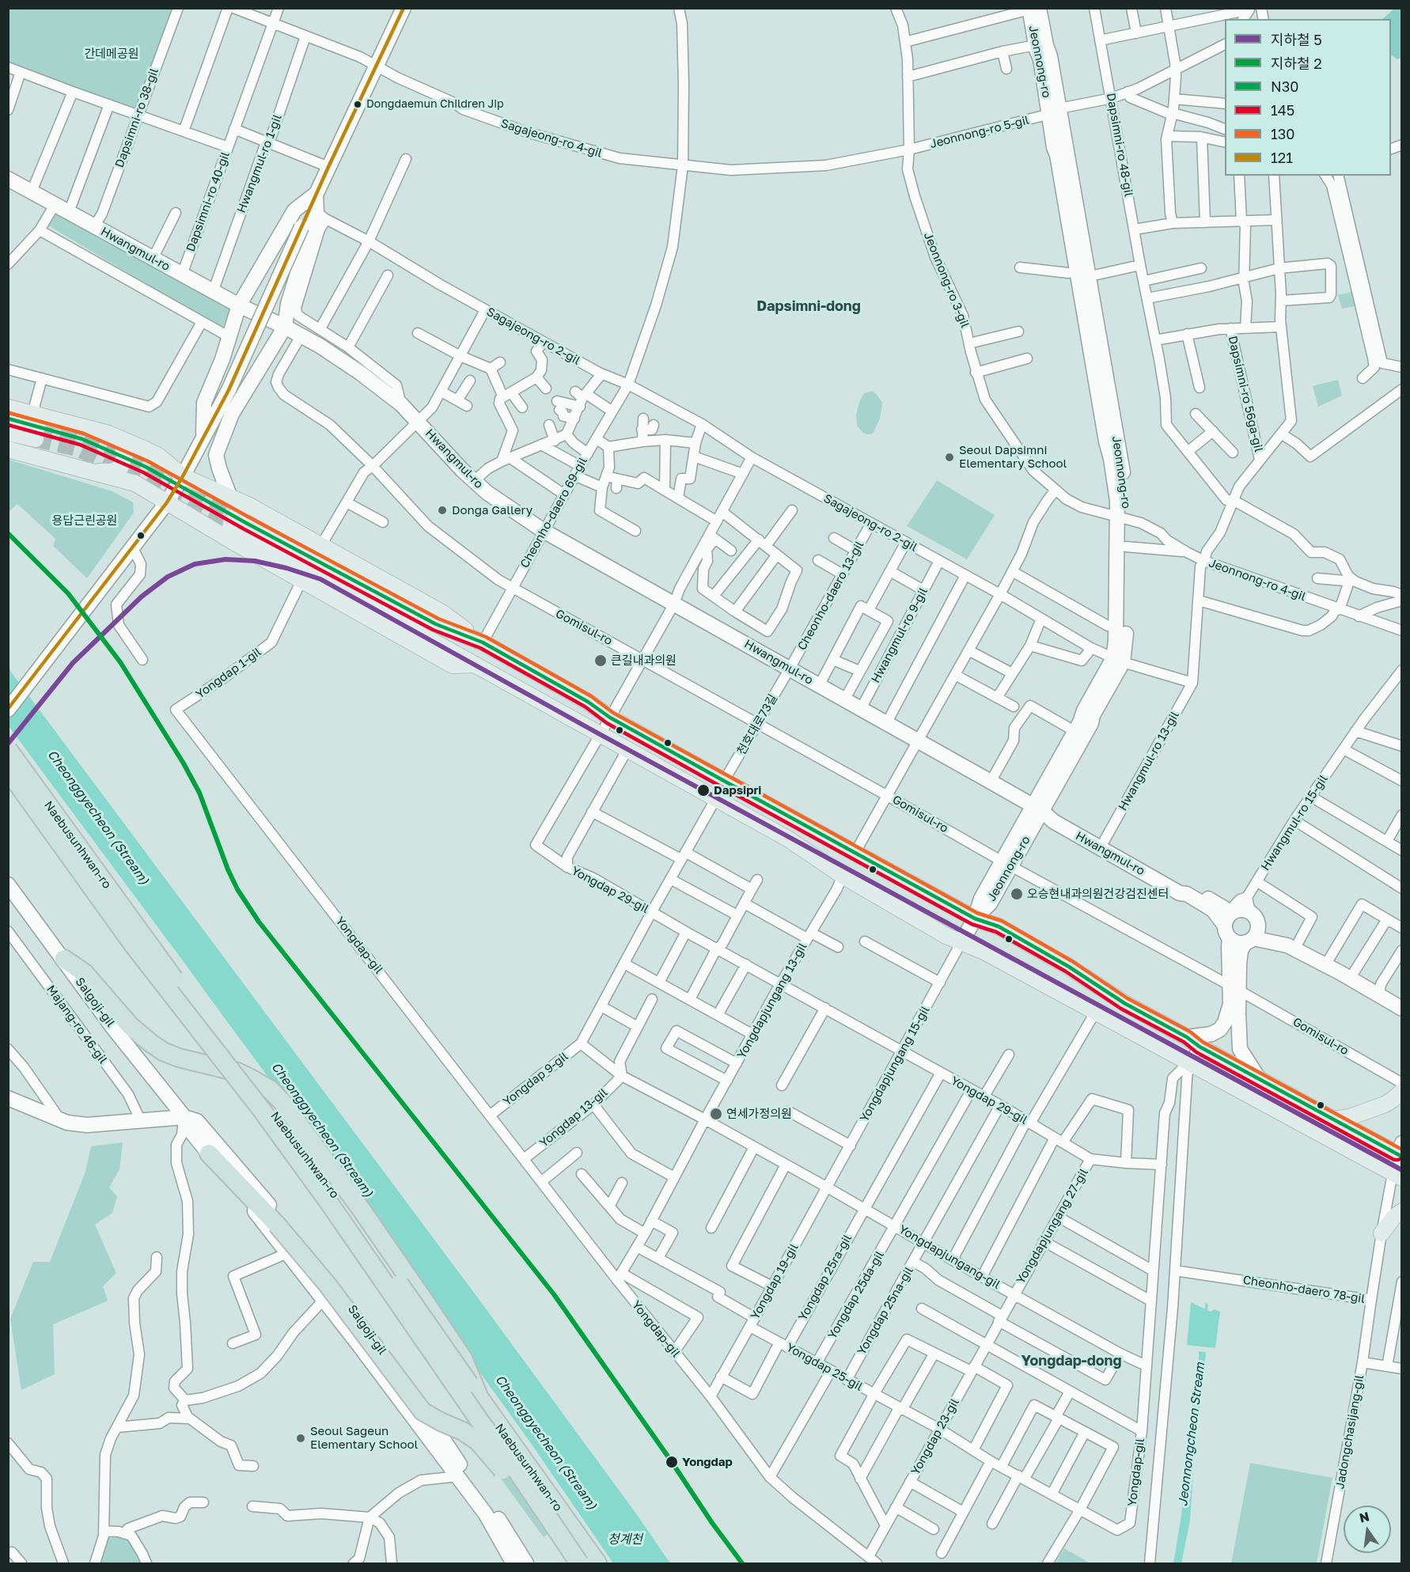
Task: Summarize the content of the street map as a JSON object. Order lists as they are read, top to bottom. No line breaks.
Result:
{"streets":{"highway":["Naebusunhwan-ro"],"main road":["Jeonnong-ro","Hwangmul-ro","Salgoji-gil","Yongdapjungang 15-gil","Cheonho-daero 78-gil"],"street":["Dapsimni-ro 38-gil","Jeonnong-ro 5-gil","Sagajeong-ro 4-gil","Dapsimni-ro 48-gil","Hwangmul-ro 1-gil","Dapsimni-ro 40-gil","Jeonnong-ro 3-gil","Sagajeong-ro 2-gil","Dapsimni-ro 56ga-gil","Cheonho-daero 69-gil","Jeonnong-ro 4-gil","Cheonho-daero 13-gil","Gomisul-ro","Hwangmul-ro 9-gil","Yongdap 1-gil","천호대로73길","Hwangmul-ro 13-gil","Hwangmul-ro 15-gil","Yongdap 29-gil","Yongdap-gil","Yongdapjungang 13-gil","Majang-ro 46-gil","Yongdap 9-gil","Yongdap 13-gil","Yongdapjungang 27-gil","Yongdapjungang-gil","Yongdap 25ra-gil","Yongdap 19-gil","Yongdap 25da-gil","Yongdap 25na-gil","Yongdap 25-gil","Jadongchasijang-gil","Yongdap 23-gil"]},"crossings":[["Jeonnong-ro","Jeonnong-ro 5-gil"],["Jeonnong-ro","Dapsimni-ro 48-gil"],["Jeonnong-ro","Hwangmul-ro"],["Jeonnong-ro","Jeonnong-ro 3-gil"],["Jeonnong-ro","Sagajeong-ro 2-gil"],["Jeonnong-ro","Jeonnong-ro 4-gil"],["Jeonnong-ro","Gomisul-ro"],["Jeonnong-ro","Yongdapjungang 15-gil"],["Dapsimni-ro 38-gil","Hwangmul-ro"],["Jeonnong-ro 5-gil","Sagajeong-ro 4-gil"],["Jeonnong-ro 5-gil","Jeonnong-ro 3-gil"],["Sagajeong-ro 4-gil","Hwangmul-ro 1-gil"],["Sagajeong-ro 4-gil","Dapsimni-ro 40-gil"],["Sagajeong-ro 4-gil","Jeonnong-ro 3-gil"],["Hwangmul-ro 1-gil","Hwangmul-ro"],["Dapsimni-ro 40-gil","Hwangmul-ro"],["Hwangmul-ro","Cheonho-daero 69-gil"],["Hwangmul-ro","Cheonho-daero 13-gil"],["Hwangmul-ro","Gomisul-ro"],["Hwangmul-ro","Hwangmul-ro 9-gil"],["Hwangmul-ro","천호대로73길"],["Hwangmul-ro","Hwangmul-ro 13-gil"],["Hwangmul-ro","Hwangmul-ro 15-gil"],["Jeonnong-ro 3-gil","Jeonnong-ro 4-gil"],["Sagajeong-ro 2-gil","Cheonho-daero 69-gil"],["Sagajeong-ro 2-gil","Cheonho-daero 13-gil"],["Sagajeong-ro 2-gil","Hwangmul-ro 9-gil"],["Sagajeong-ro 2-gil","Hwangmul-ro 13-gil"],["Cheonho-daero 69-gil","Gomisul-ro"],["Cheonho-daero 13-gil","천호대로73길"],["Gomisul-ro","천호대로73길"],["Yongdap 1-gil","Yongdap-gil"],["Yongdap 29-gil","Yongdap-gil"],["Yongdap 29-gil","Yongdapjungang 13-gil"],["Yongdap 29-gil","Yongdapjungang 15-gil"],["Yongdap 29-gil","Yongdapjungang 27-gil"],["Yongdap 29-gil","Yongdap 25ra-gil"],["Yongdap 29-gil","Yongdap 25da-gil"],["Yongdap 29-gil","Yongdap 25na-gil"],["Yongdap-gil","Yongdapjungang 13-gil"],["Yongdap-gil","Yongdap 9-gil"],["Yongdap-gil","Yongdap 13-gil"],["Yongdap-gil","Yongdapjungang-gil"],["Yongdap-gil","Yongdap 19-gil"],["Yongdap-gil","Yongdap 25-gil"],["Yongdap-gil","Yongdap 23-gil"],["Yongdapjungang 13-gil","Yongdapjungang-gil"],["Yongdapjungang 15-gil","Yongdapjungang-gil"],["Yongdapjungang 15-gil","Yongdap 19-gil"],["Yongdap 9-gil","Yongdapjungang-gil"],["Yongdap 13-gil","Yongdapjungang-gil"],["Yongdapjungang 27-gil","Yongdapjungang-gil"],["Yongdapjungang 27-gil","Yongdap 23-gil"],["Yongdapjungang-gil","Yongdap 25ra-gil"],["Yongdapjungang-gil","Yongdap 19-gil"],["Yongdapjungang-gil","Yongdap 25da-gil"],["Yongdapjungang-gil","Yongdap 25na-gil"],["Yongdapjungang-gil","Yongdap 23-gil"],["Yongdap 25ra-gil","Yongdap 25-gil"],["Yongdap 19-gil","Yongdap 25-gil"],["Cheonho-daero 78-gil","Jadongchasijang-gil"],["Yongdap 25da-gil","Yongdap 25-gil"],["Yongdap 25na-gil","Yongdap 25-gil"],["Yongdap 25-gil","Yongdap 23-gil"]],"districts":["Dapsimni-dong","Yongdap-dong"],"water":["Cheonggyecheon (Stream)","Jeonnongcheon Stream","청계천"],"parks":["간데메공원","용답근린공원"],"places":["Dongdaemun Children Jip","Seoul Dapsimni Elementary School","Donga Gallery","큰길내과의원","Dapsipri","오승현내과의원건강검진센터","연세가정의원","Seoul Sageun Elementary School","Yongdap"],"lines":["transit line 121","transit line 130","transit line N30","transit line 145","metro line 2","metro line 5"],"legend":["지하철 5","지하철 2","N30","145","130","121"],"north":"top"}
